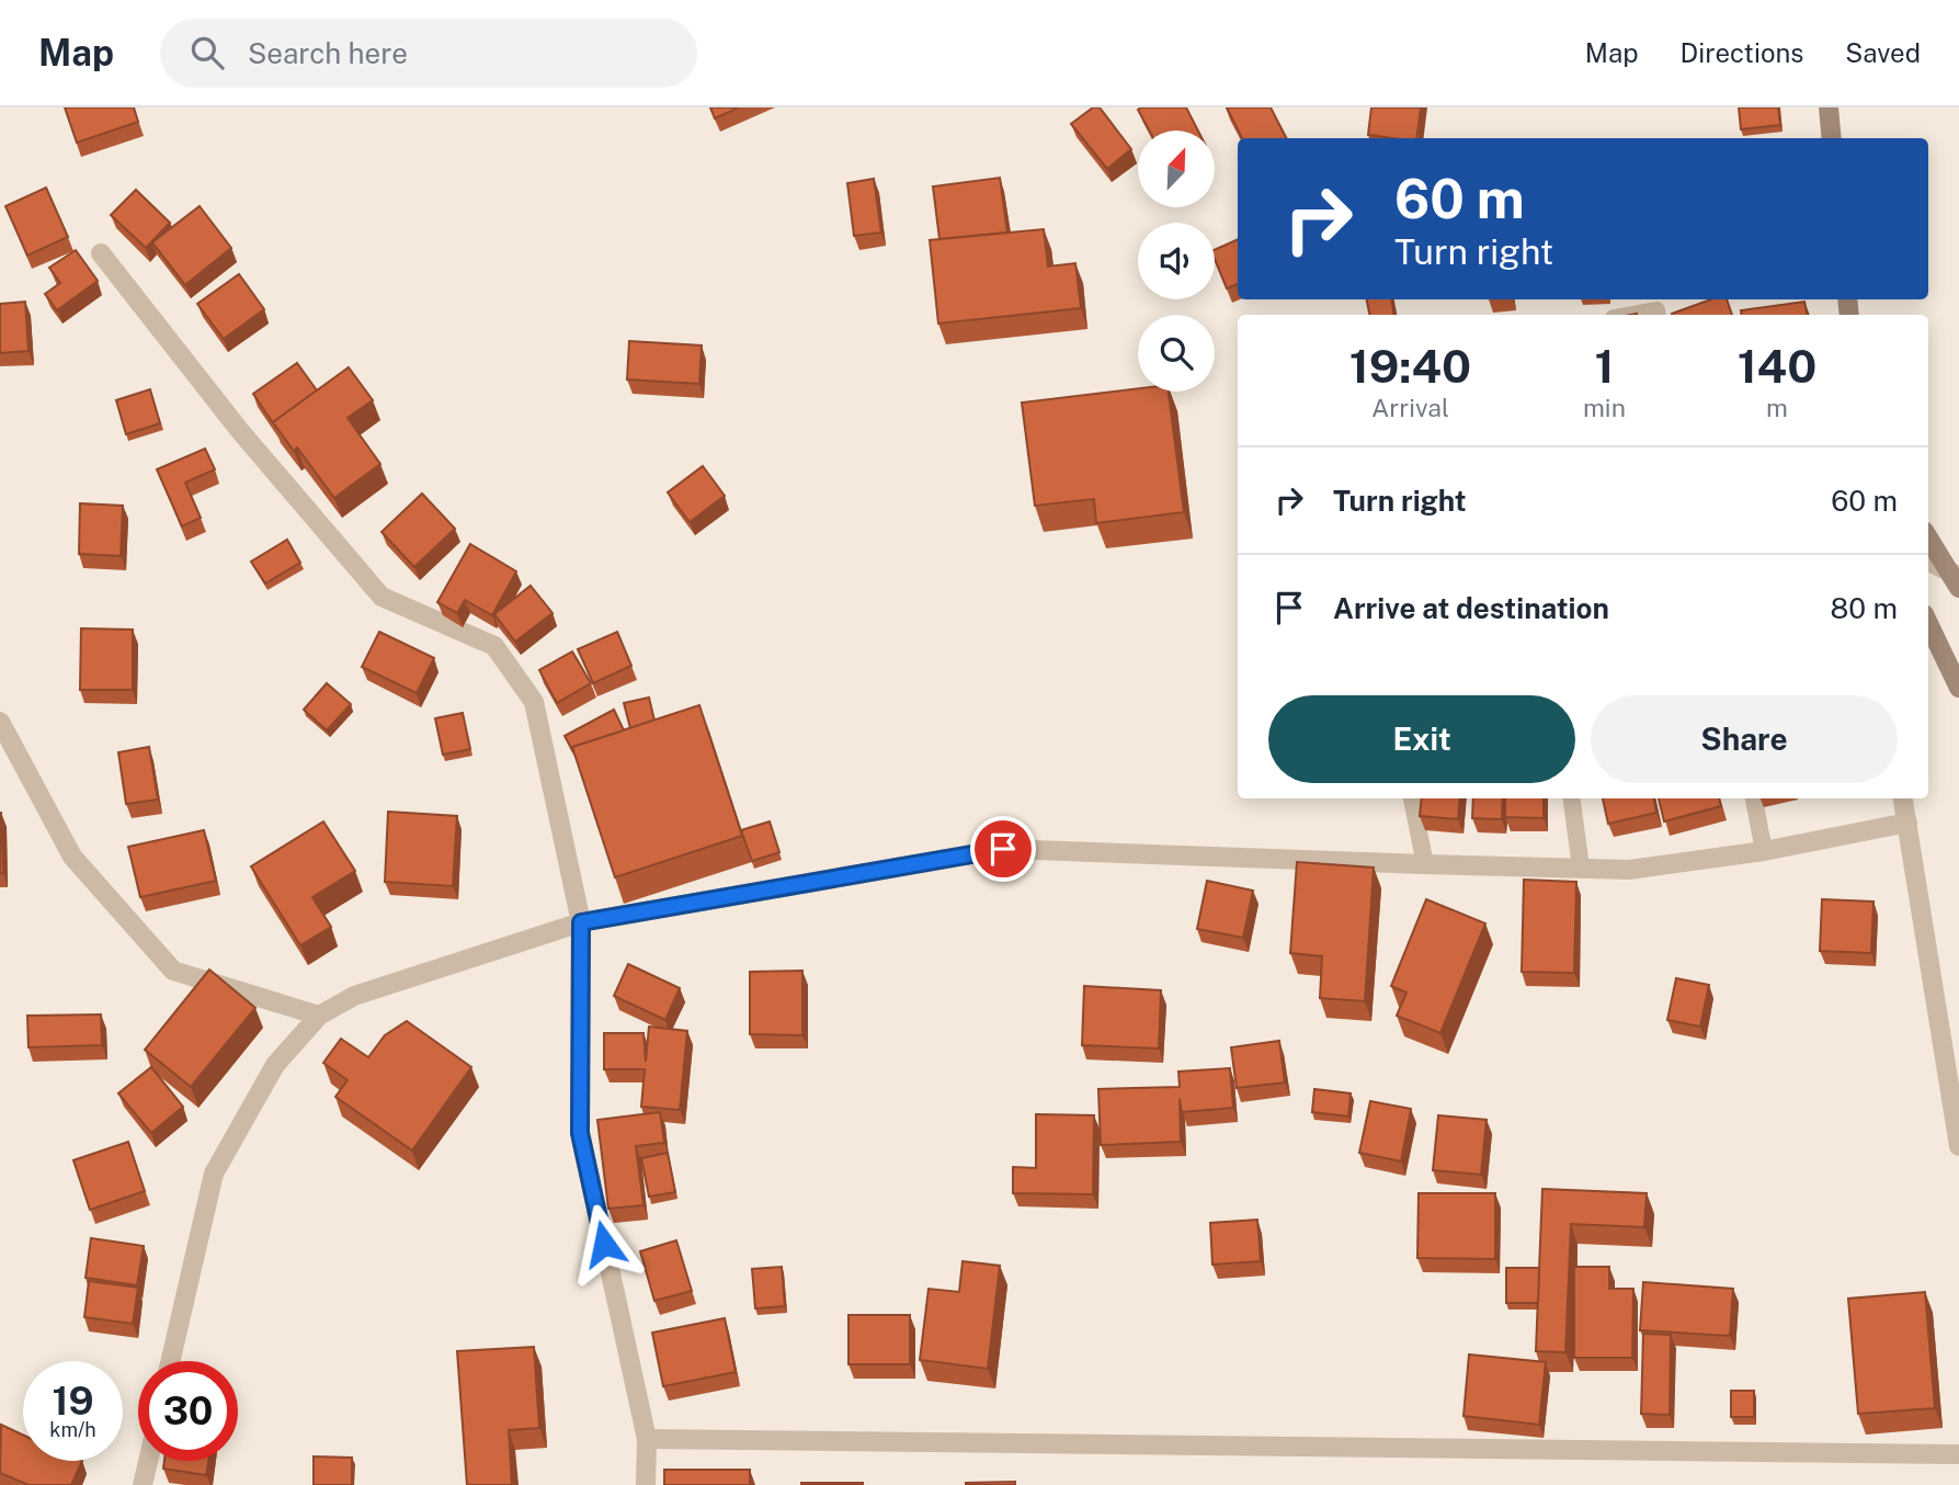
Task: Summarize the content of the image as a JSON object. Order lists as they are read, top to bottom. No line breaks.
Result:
{"north":"top right","page":{"header":"Map","search":"Search here","nav":["Map","Directions","Saved"],"turn":["60 m","Turn right"],"eta":["19:40","Arrival","1","min","140","m"],"list":[{"name":"Turn right","value":"60 m"},{"name":"Arrive at destination","value":"80 m"}],"buttons":["Exit","Share"],"speed":"19 km/h","limit":"30"}}
